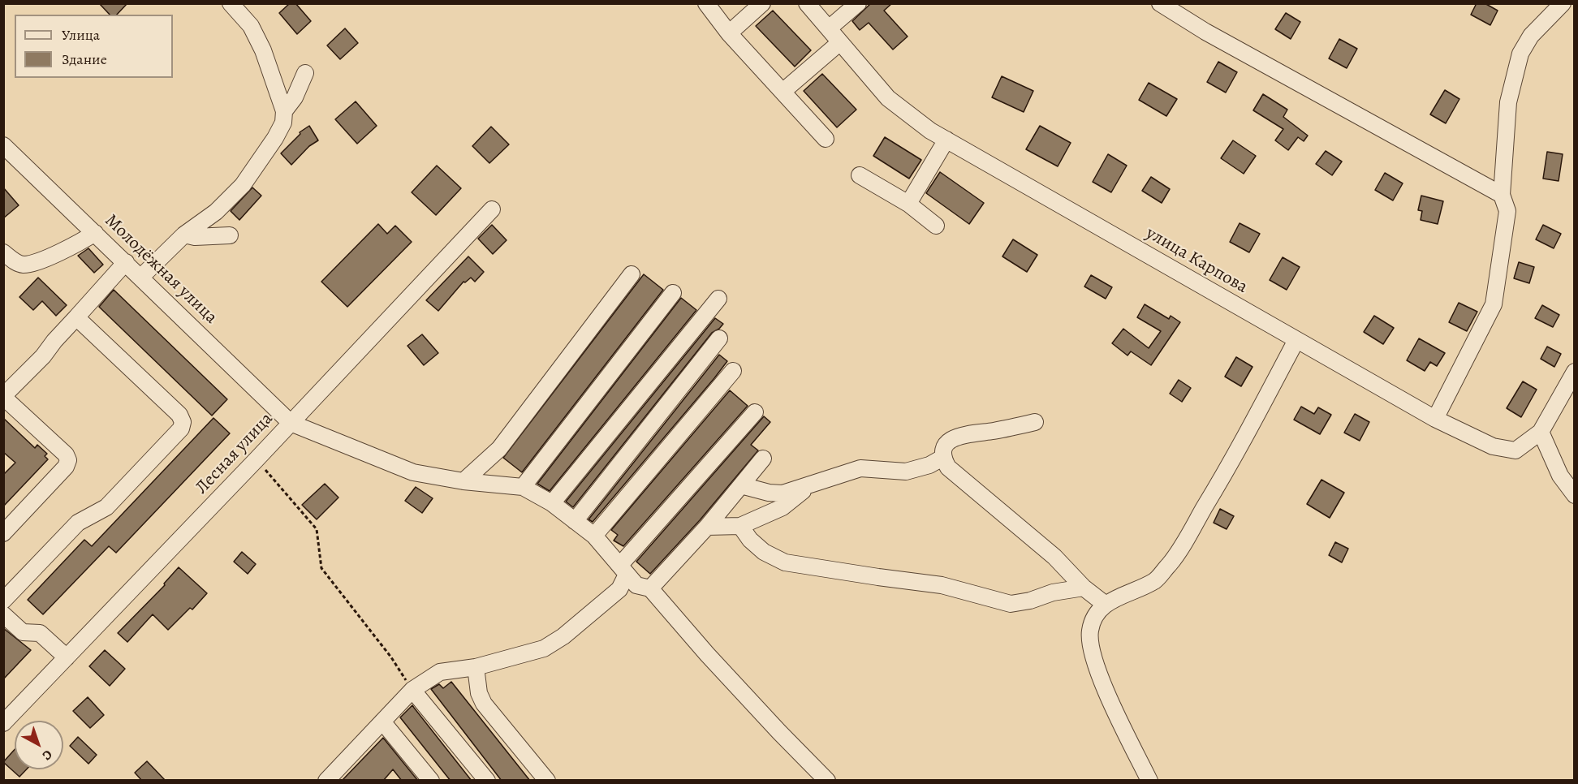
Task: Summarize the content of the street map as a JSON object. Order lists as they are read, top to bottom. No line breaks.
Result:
{"streets":{"street":["улица Карпова","Молодёжная улица","Лесная улица"]},"crossings":[["Молодёжная улица","Лесная улица"]],"legend":["Улица","Здание"],"north":"bottom right"}
